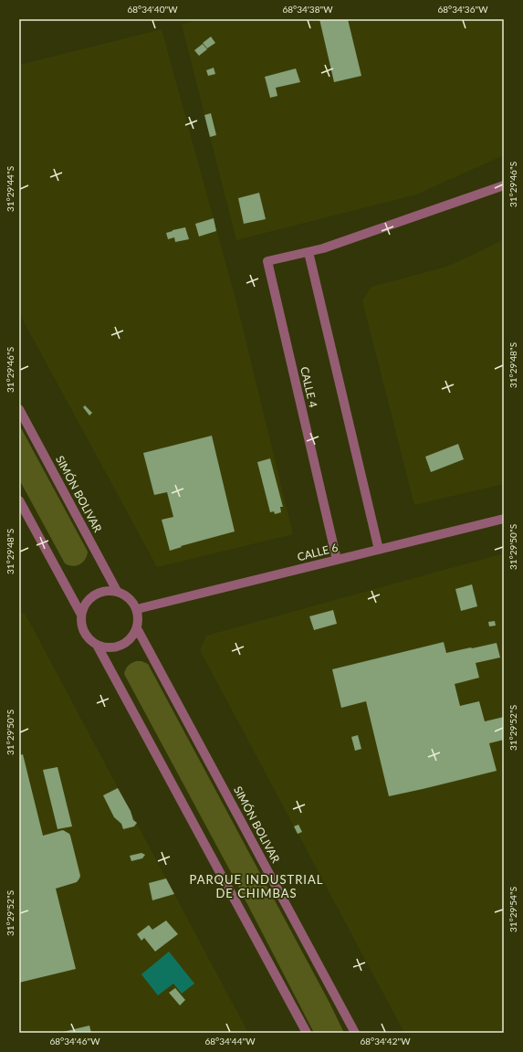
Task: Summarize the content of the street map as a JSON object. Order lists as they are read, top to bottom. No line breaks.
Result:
{"streets":{"street":["CALLE 4","SIMÓN BOLIVAR","CALLE 6"]},"crossings":[["CALLE 4","CALLE 6"],["SIMÓN BOLIVAR","CALLE 6"]],"districts":["PARQUE INDUSTRIAL DE CHIMBAS"],"coordinates":["68°34'40\"W","68°34'38\"W","68°34'36\"W","31°29'46\"S","31°29'44\"S","31°29'48\"S","31°29'50\"S","31°29'52\"S","31°29'54\"S","68°34'46\"W","68°34'44\"W","68°34'42\"W"]}
